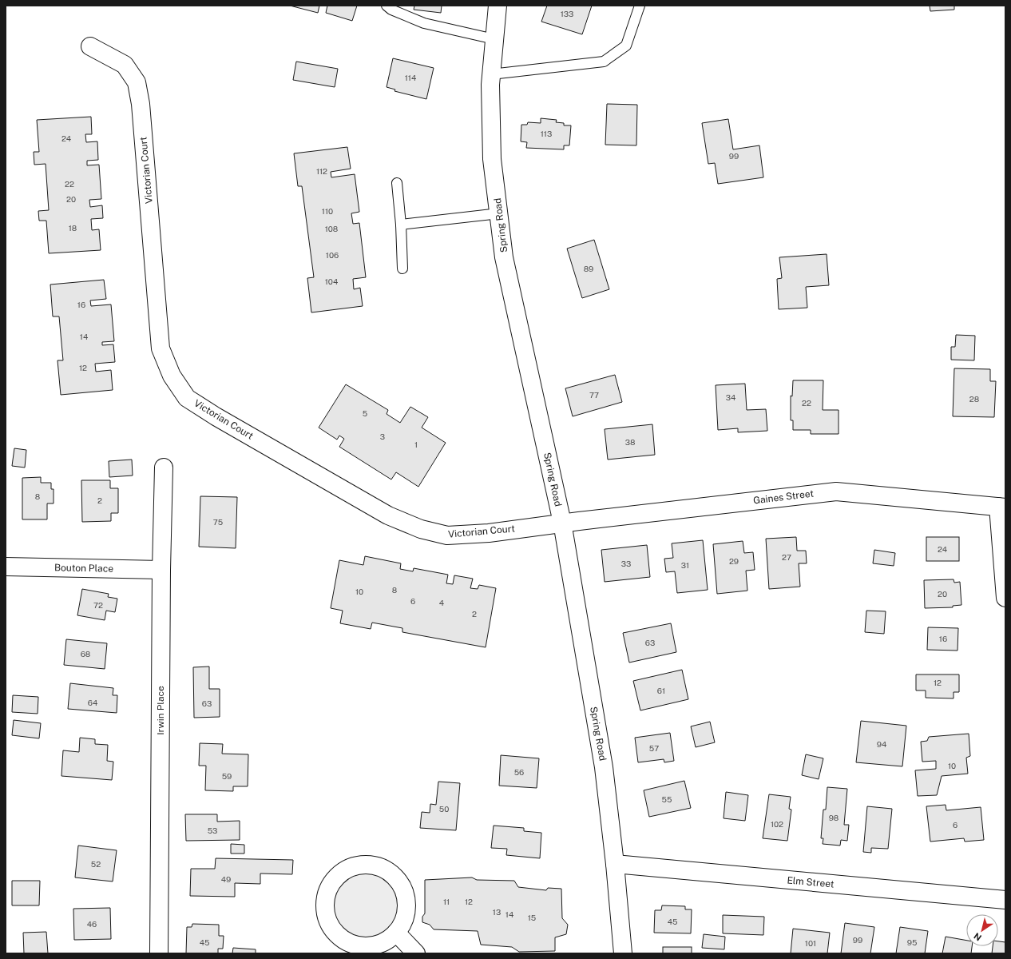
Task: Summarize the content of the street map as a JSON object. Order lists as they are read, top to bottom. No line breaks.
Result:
{"streets":{"street":["Victorian Court","Spring Road","Gaines Street","Bouton Place","Irwin Place","Elm Street"]},"crossings":[["Victorian Court","Spring Road"],["Victorian Court","Gaines Street"],["Spring Road","Gaines Street"],["Spring Road","Elm Street"],["Bouton Place","Irwin Place"]],"house_numbers":["133","114","113","24","99","112","22","20","110","18","108","106","89","104","16","14","12","77","34","28","22","5","3","38","1","8","2","75","24","27","29","33","31","8","10","20","6","4","72","2","16","63","68","12","61","64","63","94","57","10","56","59","55","50","98","102","6","53","52","49","11","12","13","14","15","45","46","99","45","95","101"],"north":"bottom left"}
